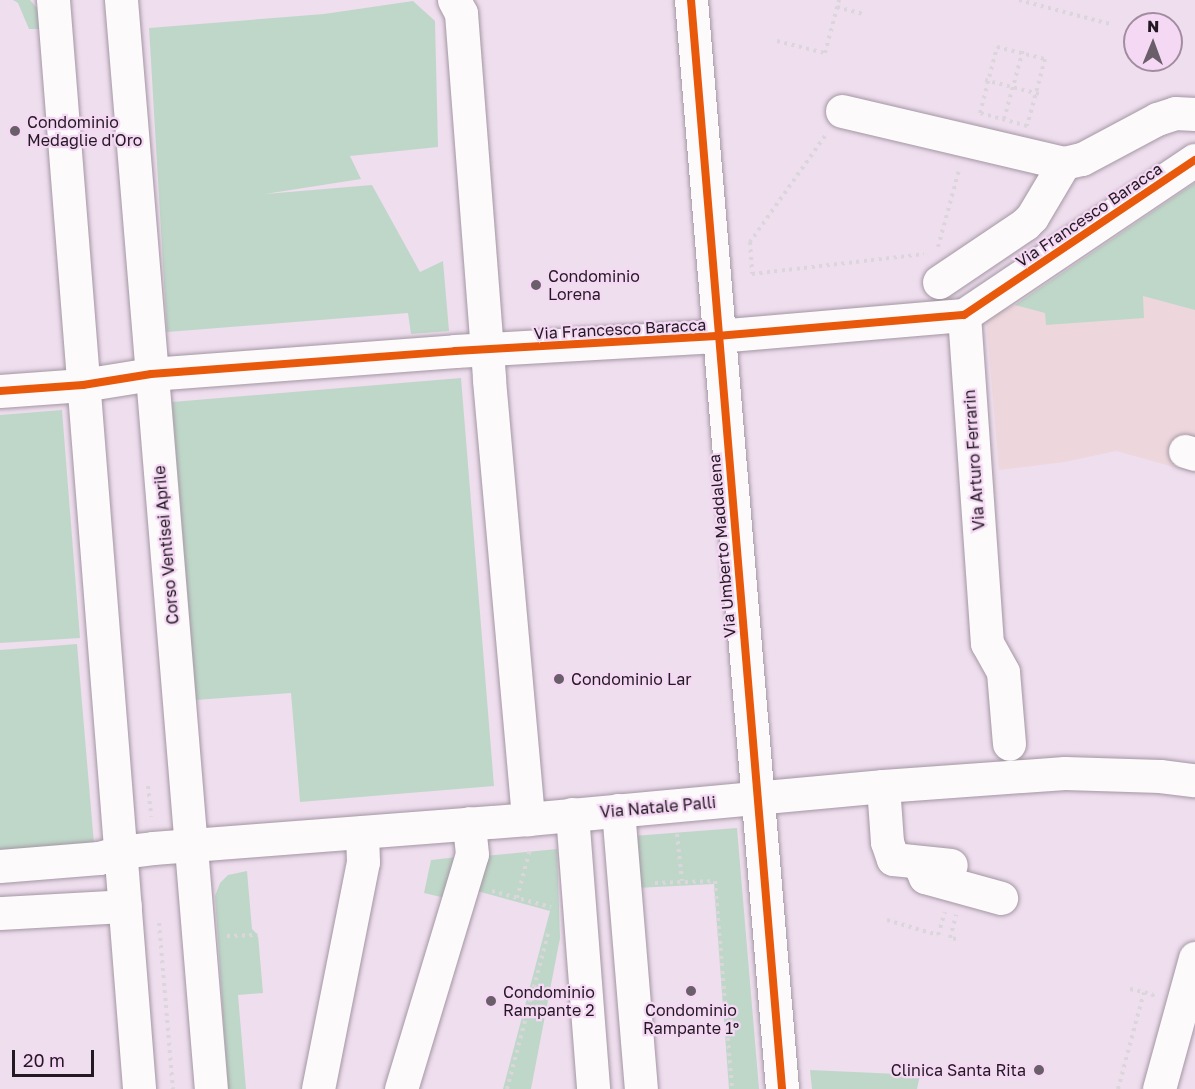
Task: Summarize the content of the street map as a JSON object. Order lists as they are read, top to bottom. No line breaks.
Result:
{"streets":{"street":["Via Francesco Baracca","Via Arturo Ferrarin","Corso Ventisei Aprile","Via Umberto Maddalena","Via Natale Palli"]},"crossings":[["Via Francesco Baracca","Via Arturo Ferrarin"],["Via Francesco Baracca","Corso Ventisei Aprile"],["Via Francesco Baracca","Via Umberto Maddalena"],["Corso Ventisei Aprile","Via Natale Palli"],["Via Umberto Maddalena","Via Natale Palli"]],"places":["Condominio Medaglie d'Oro","Condominio Lorena","Condominio Lar","Condominio Rampante 1º","Condominio Rampante 2","Clinica Santa Rita"],"scale_bar":"20 m","north":"top"}
